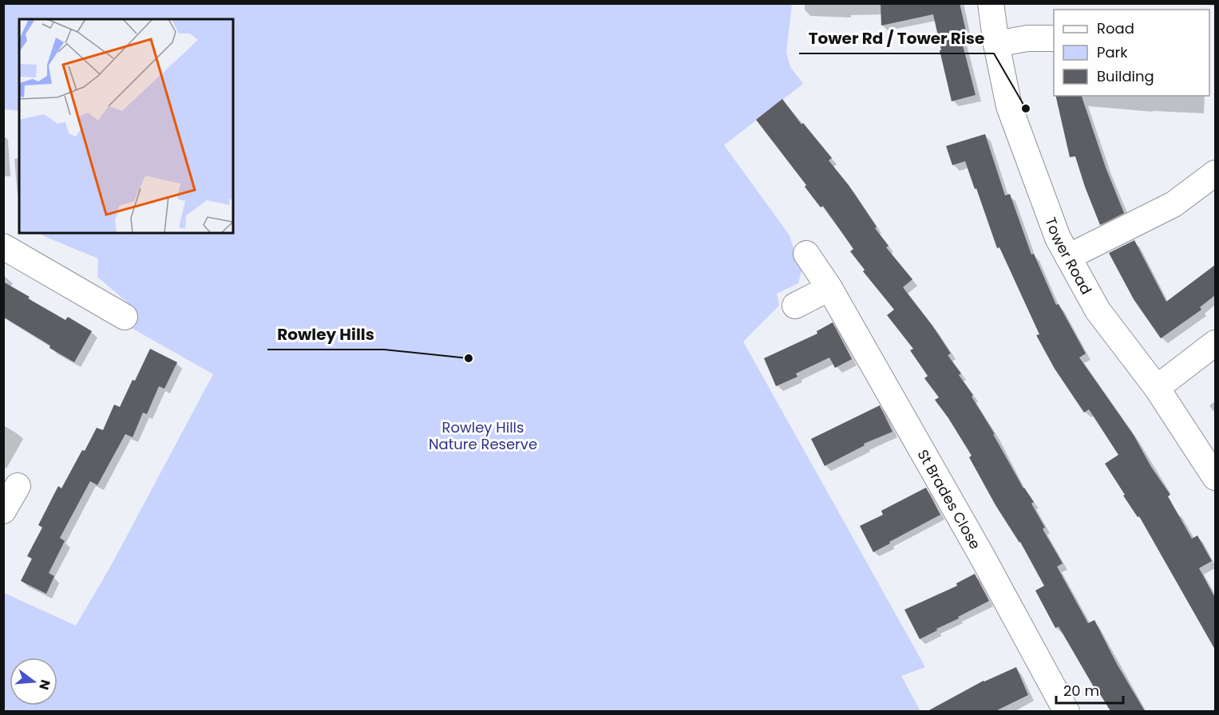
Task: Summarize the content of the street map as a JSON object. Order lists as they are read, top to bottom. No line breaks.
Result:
{"streets":{"street":["Tower Road","St Brades Close"]},"parks":["Rowley Hills Nature Reserve"],"places":["Tower Rd / Tower Rise","Rowley Hills"],"legend":["Road","Park","Building"],"scale_bar":"20 m","north":"right"}
